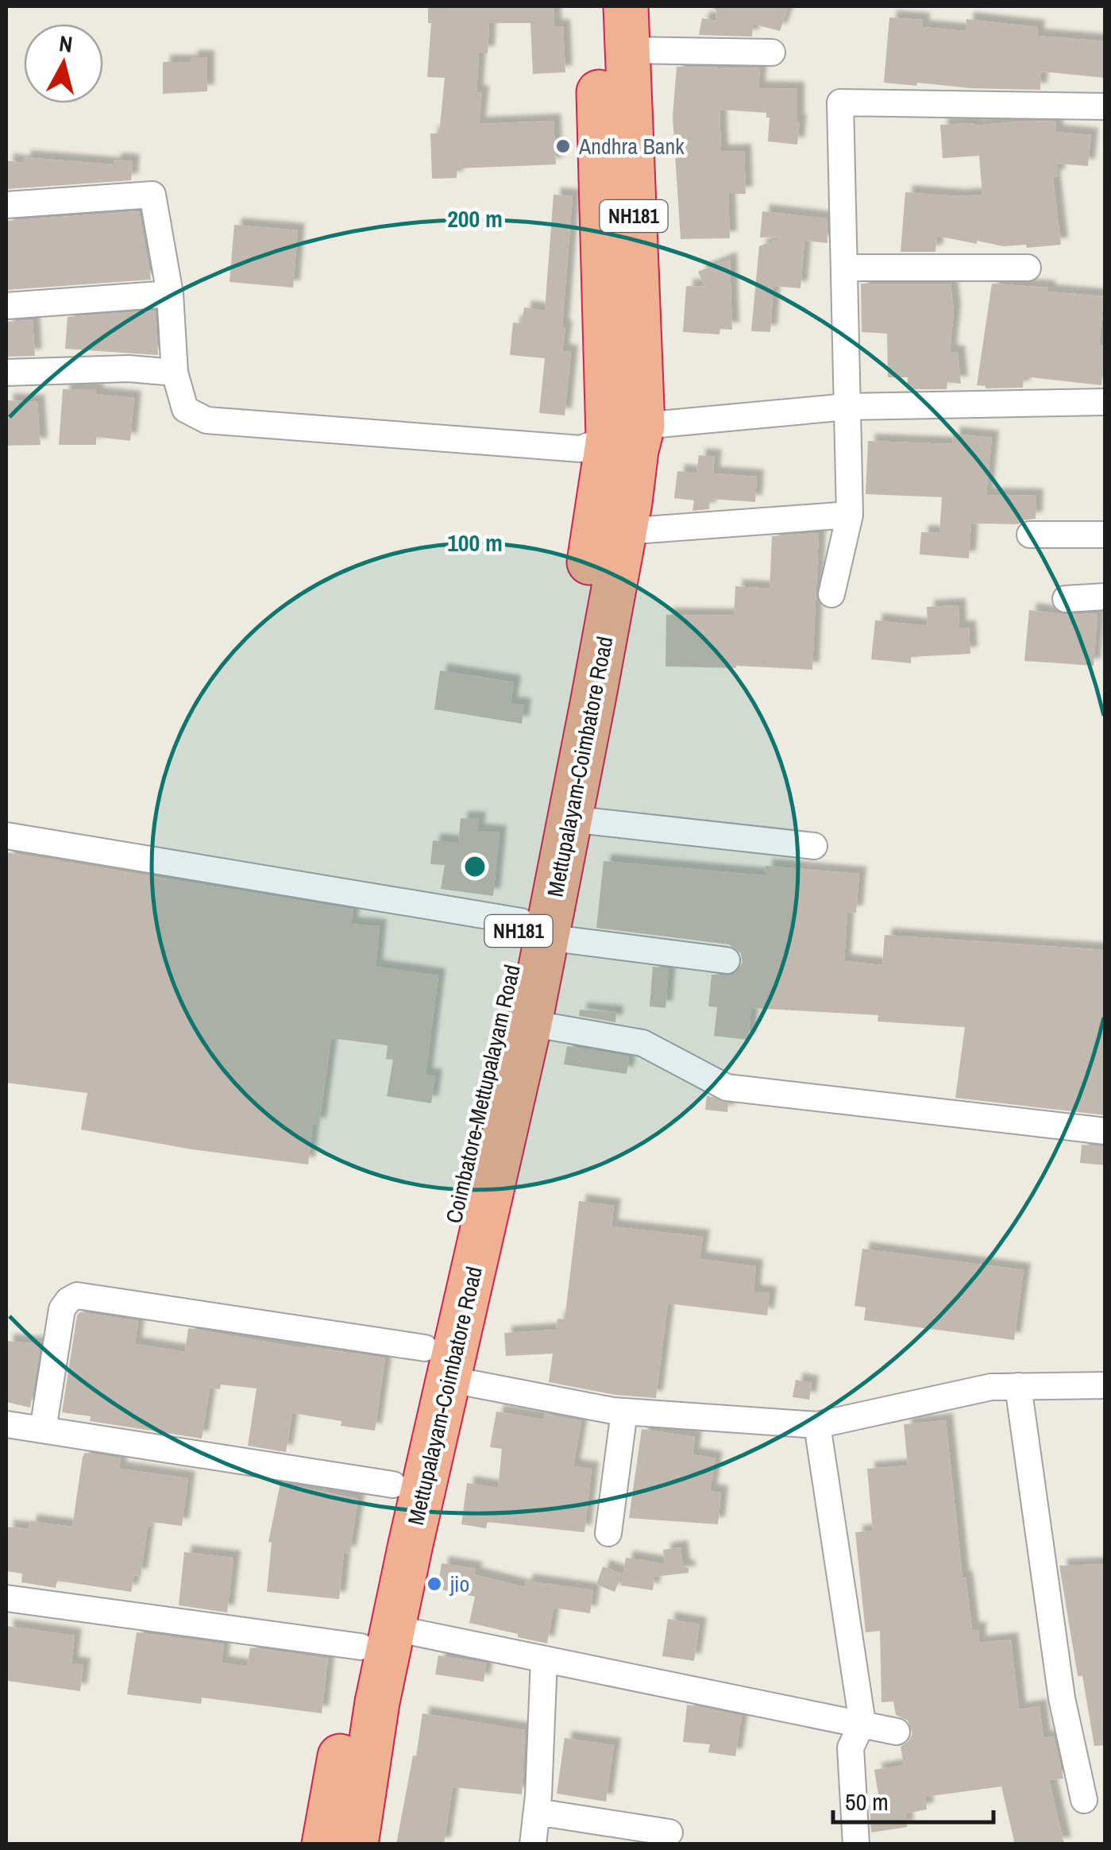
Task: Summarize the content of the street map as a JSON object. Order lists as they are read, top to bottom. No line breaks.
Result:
{"streets":{"highway":["NH181","Mettupalayam-Coimbatore Road","Coimbatore-Mettupalayam Road"]},"crossings":[["NH181","Mettupalayam-Coimbatore Road"],["Mettupalayam-Coimbatore Road","Coimbatore-Mettupalayam Road"]],"places":["Andhra Bank","jio"],"scale_bar":"50 m","north":"top","rings":["200 m","100 m"]}
